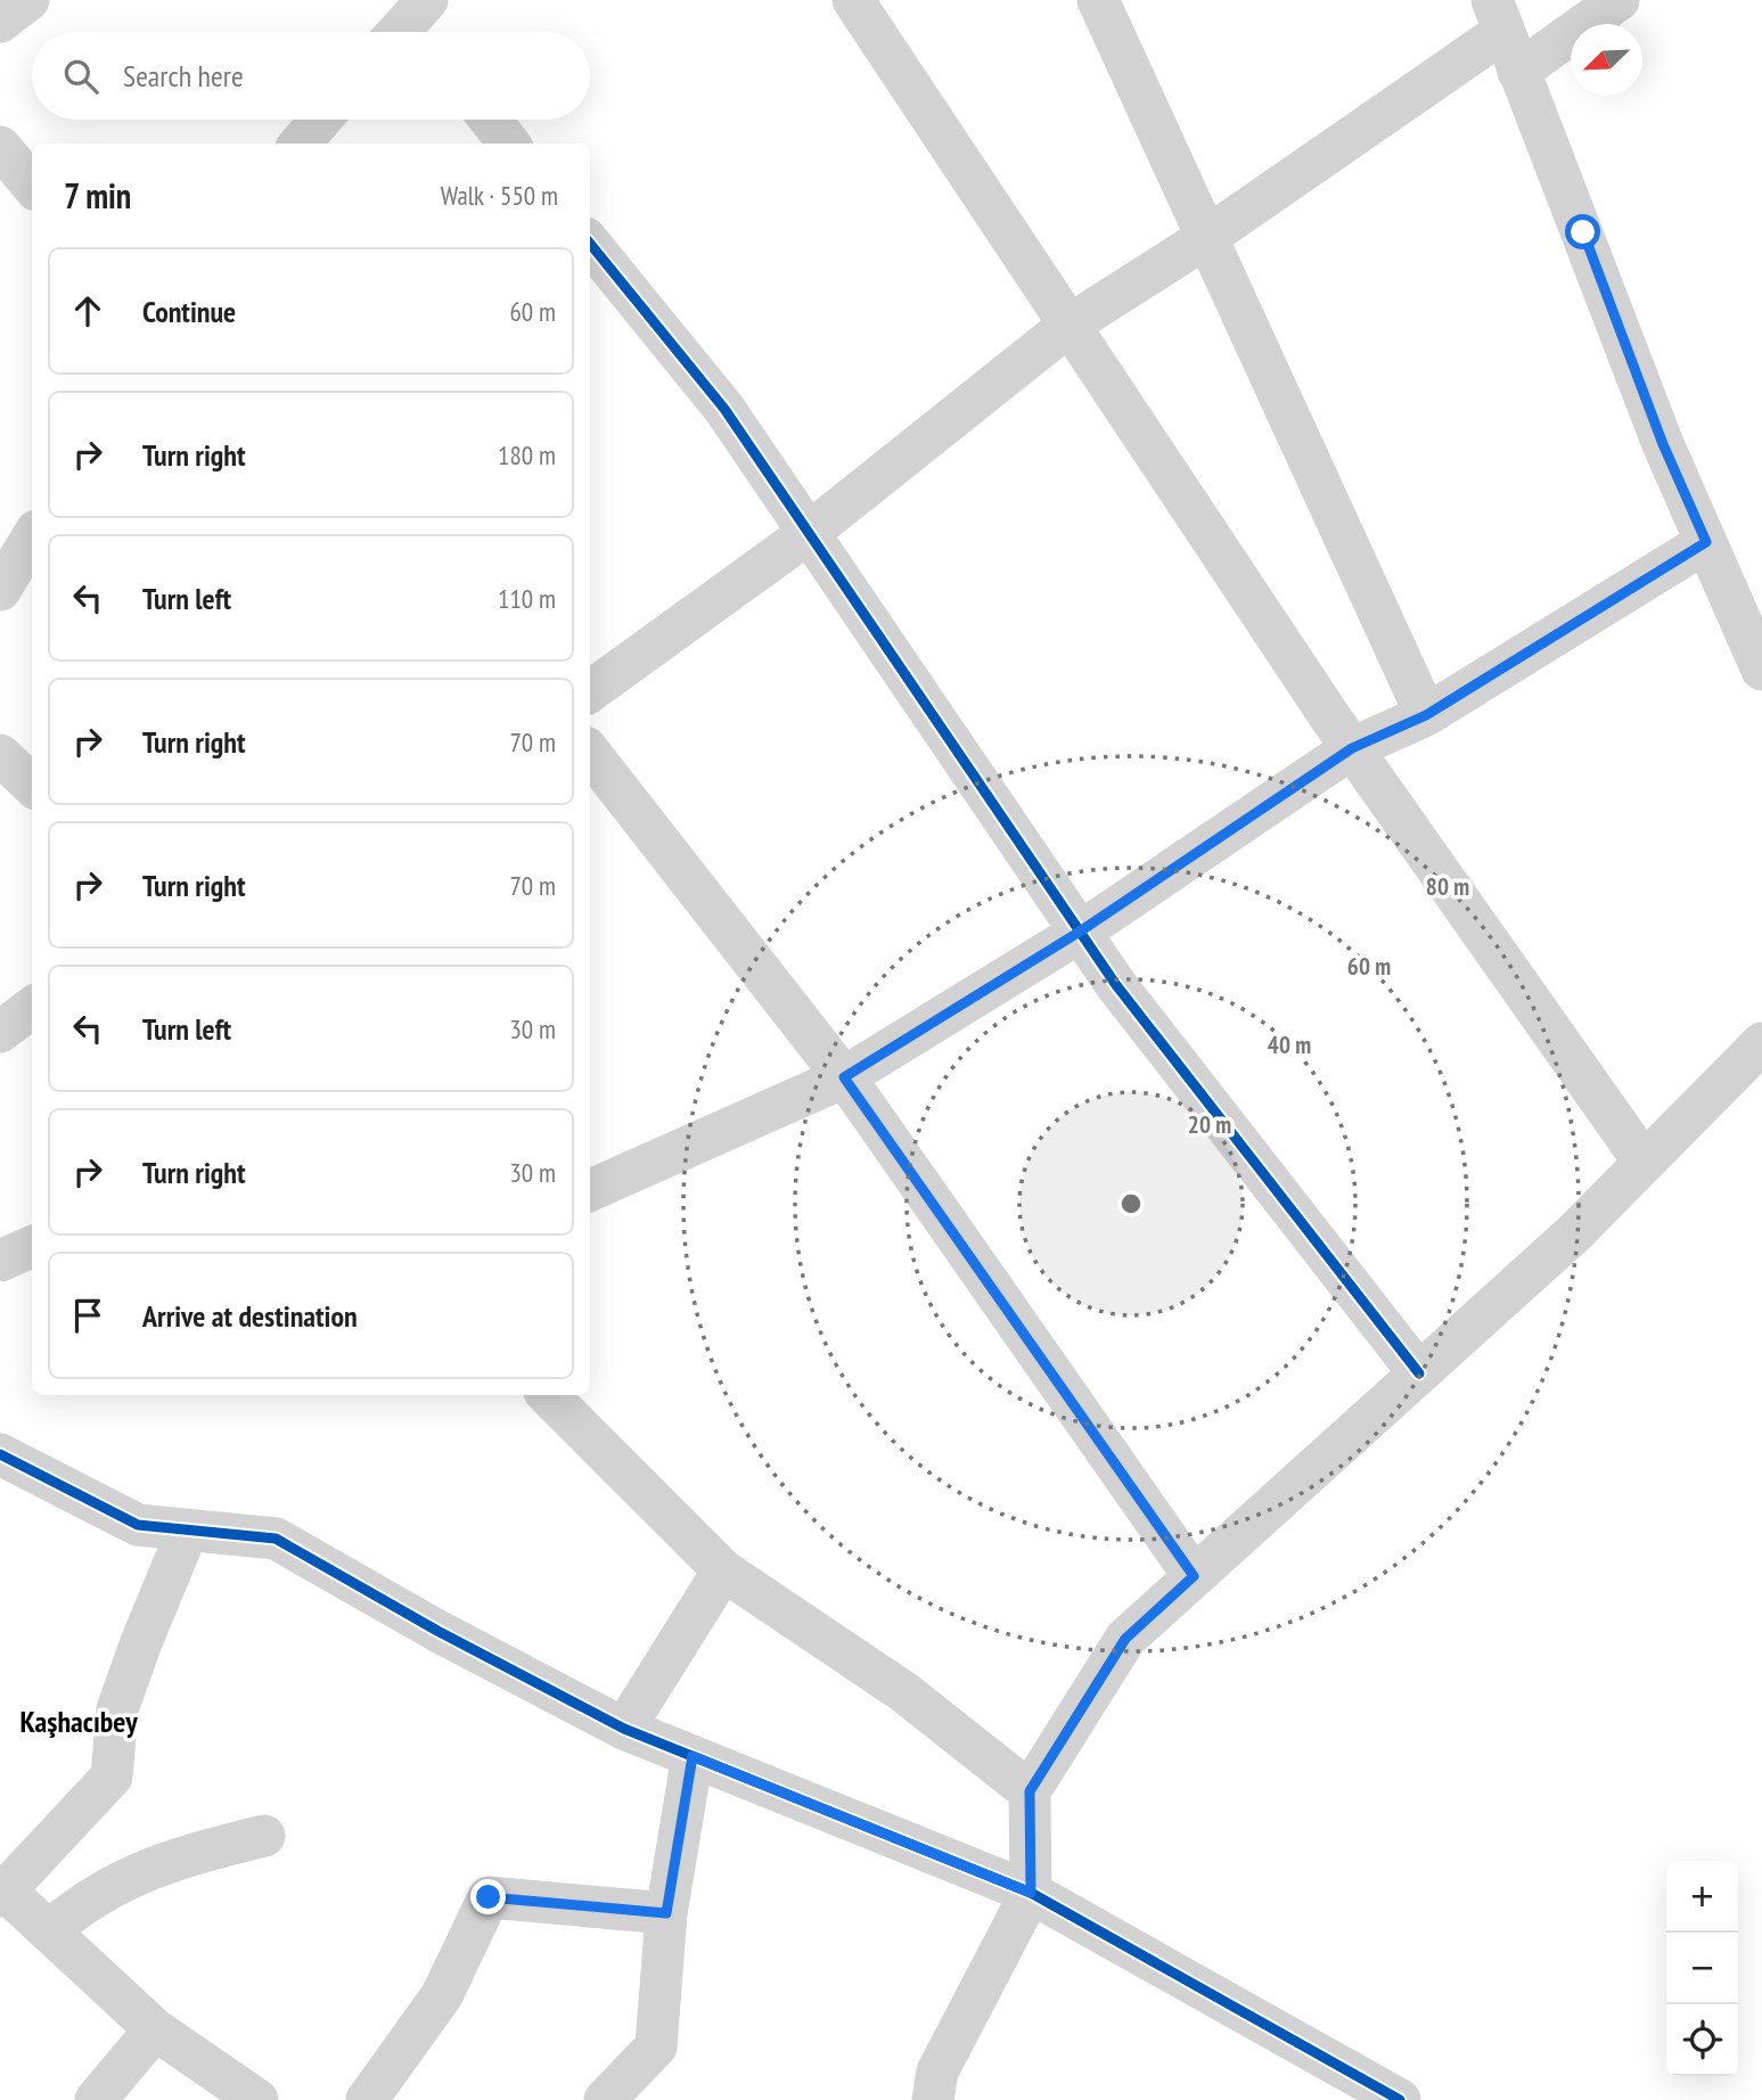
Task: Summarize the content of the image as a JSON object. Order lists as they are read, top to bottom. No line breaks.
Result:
{"districts":["Kaşhacıbey"],"north":"bottom left","page":{"search":"Search here","heading":["7 min","Walk · 550 m"],"list":[["Continue","60 m"],["Turn right","180 m"],["Turn left","110 m"],["Turn right","70 m"],["Turn right","70 m"],["Turn left","30 m"],["Turn right","30 m"],"Arrive at destination"],"map_buttons":["+","−"]},"rings":["80 m","60 m","40 m","20 m"]}
